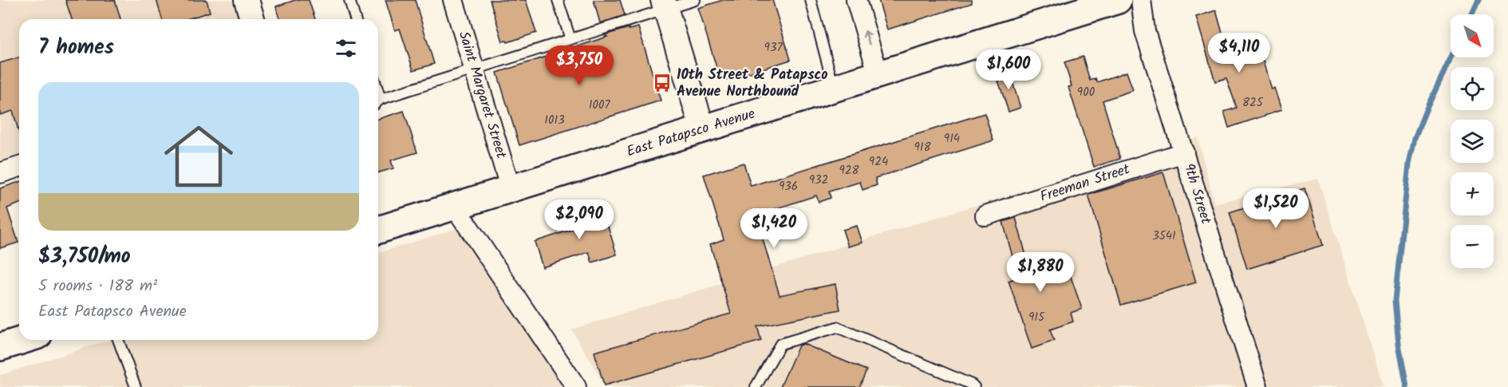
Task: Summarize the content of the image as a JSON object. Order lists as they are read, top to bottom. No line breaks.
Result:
{"streets":{"main road":["East Patapsco Avenue"],"street":["Saint Margaret Street","Freeman Street","9th Street"]},"crossings":[["Saint Margaret Street","East Patapsco Avenue"],["Freeman Street","9th Street"]],"places":{"bus stop":["10th Street & Patapsco Avenue Northbound"]},"house_numbers":["937","900","825","1007","1013","914","918","924","928","932","936","3541","915"],"north":"bottom right","page":{"map_buttons":["+","−"],"heading":"7 homes","price":["$4,110","$3,750","$1,600","$1,520","$2,090","$1,420","$1,880"],"list":[{"name":"$3,750/mo","note":"5 rooms · 188 m² · East Patapsco Avenue"}]}}
